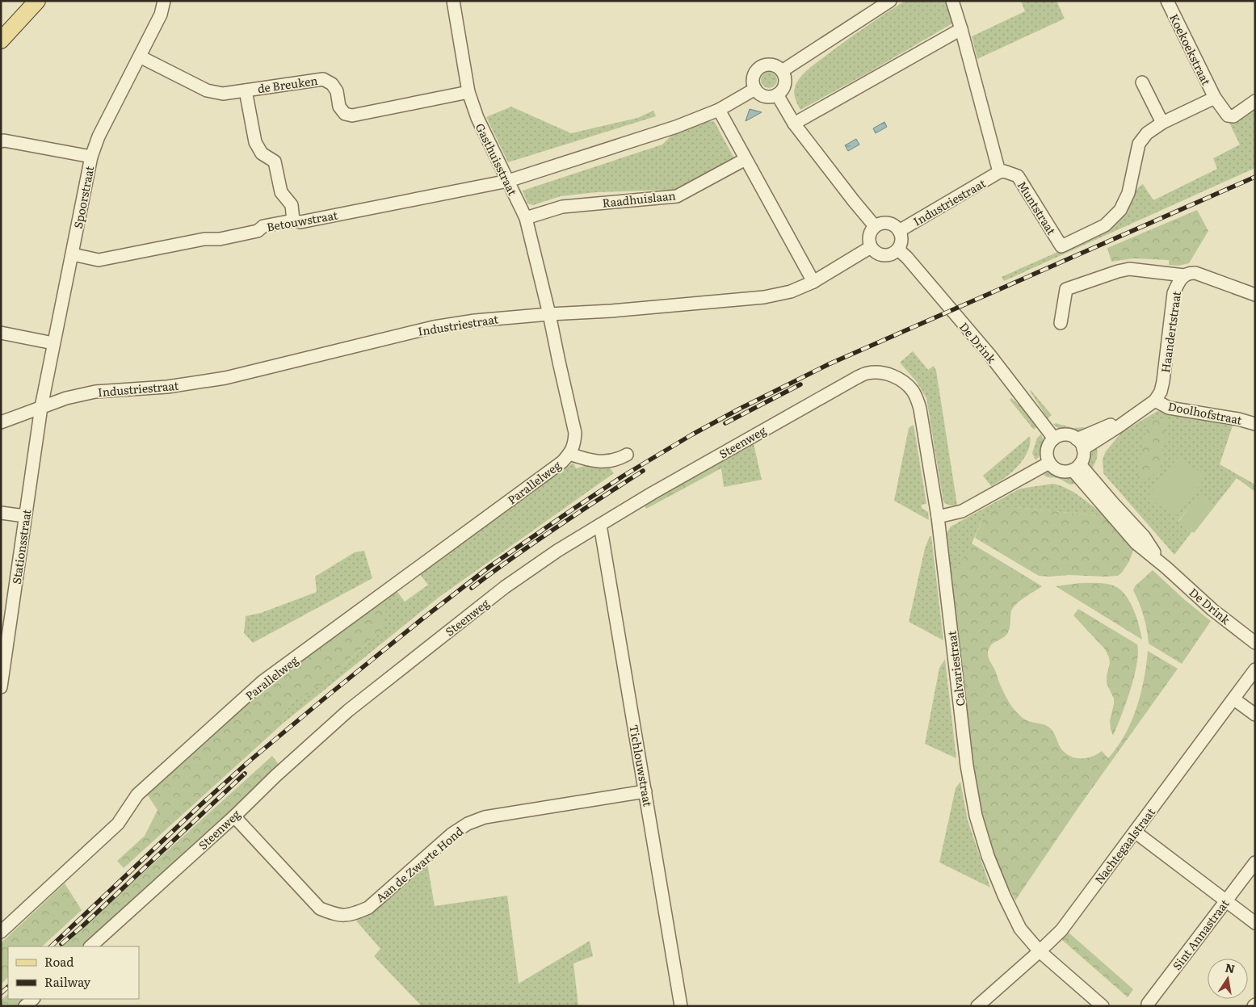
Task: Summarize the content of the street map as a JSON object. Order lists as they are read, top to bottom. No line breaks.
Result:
{"streets":{"street":["Koekoekstraat","de Breuken","Gasthuisstraat","Spoorstraat","Raadhuislaan","Industriestraat","Muntstraat","Betouwstraat","Haandertstraat","De Drink","Doolhofstraat","Steenweg","Parallelweg","Stationsstraat","Calvariestraat","Tichlouwstraat","Nachtegaalstraat","Aan de Zwarte Hond","Sint Annastraat"]},"crossings":[["de Breuken","Gasthuisstraat"],["de Breuken","Spoorstraat"],["Gasthuisstraat","Raadhuislaan"],["Gasthuisstraat","Industriestraat"],["Gasthuisstraat","Betouwstraat"],["Gasthuisstraat","Parallelweg"],["Spoorstraat","Industriestraat"],["Spoorstraat","Betouwstraat"],["Spoorstraat","Stationsstraat"],["Industriestraat","Muntstraat"],["Industriestraat","De Drink"],["Industriestraat","Parallelweg"],["Industriestraat","Stationsstraat"],["Haandertstraat","Doolhofstraat"],["Steenweg","Calvariestraat"],["Steenweg","Tichlouwstraat"],["Steenweg","Aan de Zwarte Hond"],["Calvariestraat","Nachtegaalstraat"],["Tichlouwstraat","Aan de Zwarte Hond"]],"legend":["Road","Railway"],"north":"top"}
